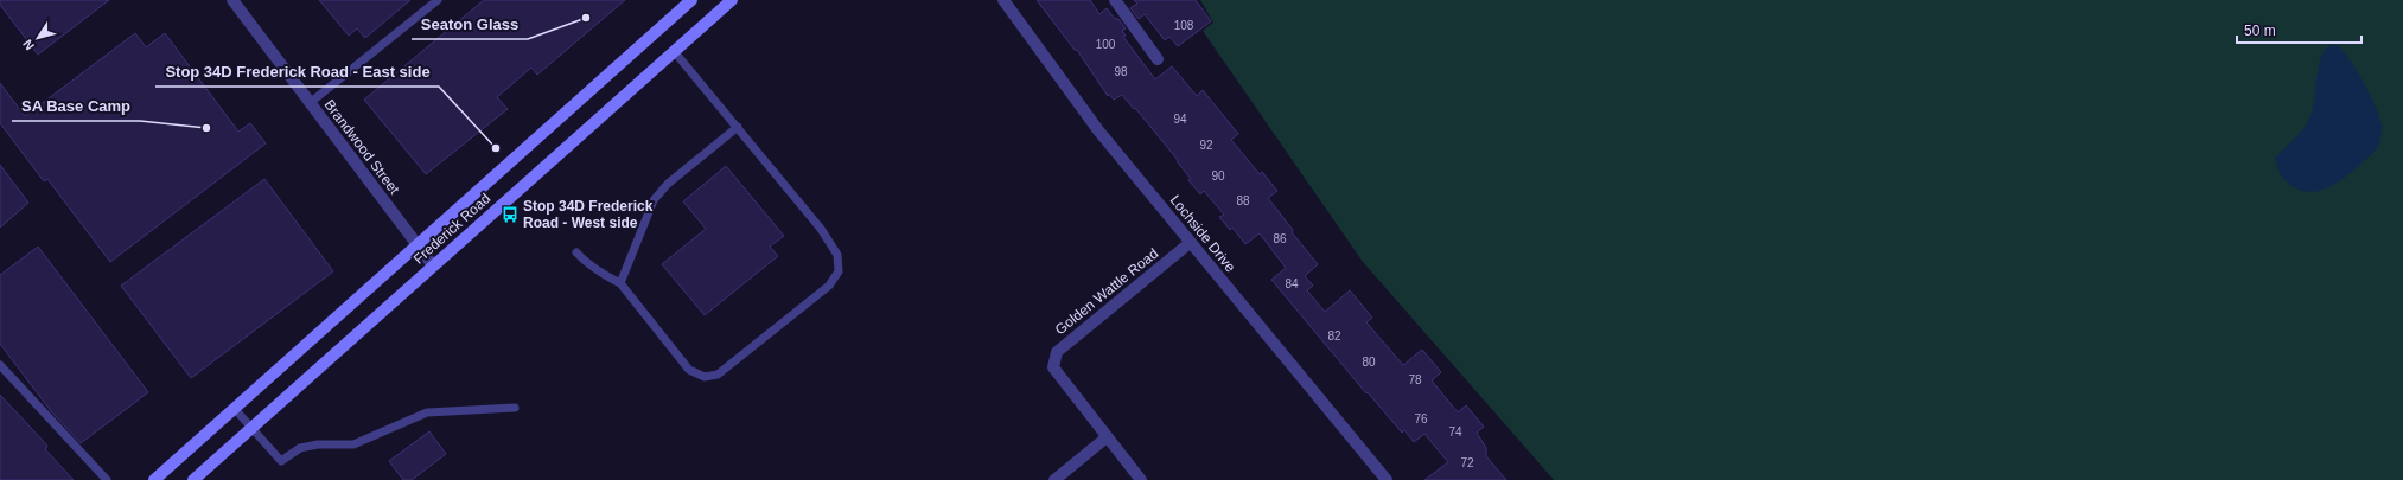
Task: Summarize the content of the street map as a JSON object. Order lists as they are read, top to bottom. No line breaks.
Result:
{"streets":{"main road":["Frederick Road"],"street":["Brandwood Street","Lochside Drive","Golden Wattle Road"]},"crossings":[["Brandwood Street","Frederick Road"],["Lochside Drive","Golden Wattle Road"]],"places":{"other":["Seaton Glass","SA Base Camp","Stop 34D Frederick Road - East side"],"bus stop":["Stop 34D Frederick Road - West side"]},"house_numbers":["108","100","98","94","92","90","88","86","84","82","80","78","76","74","72"],"scale_bar":"50 m","north":"bottom left"}
